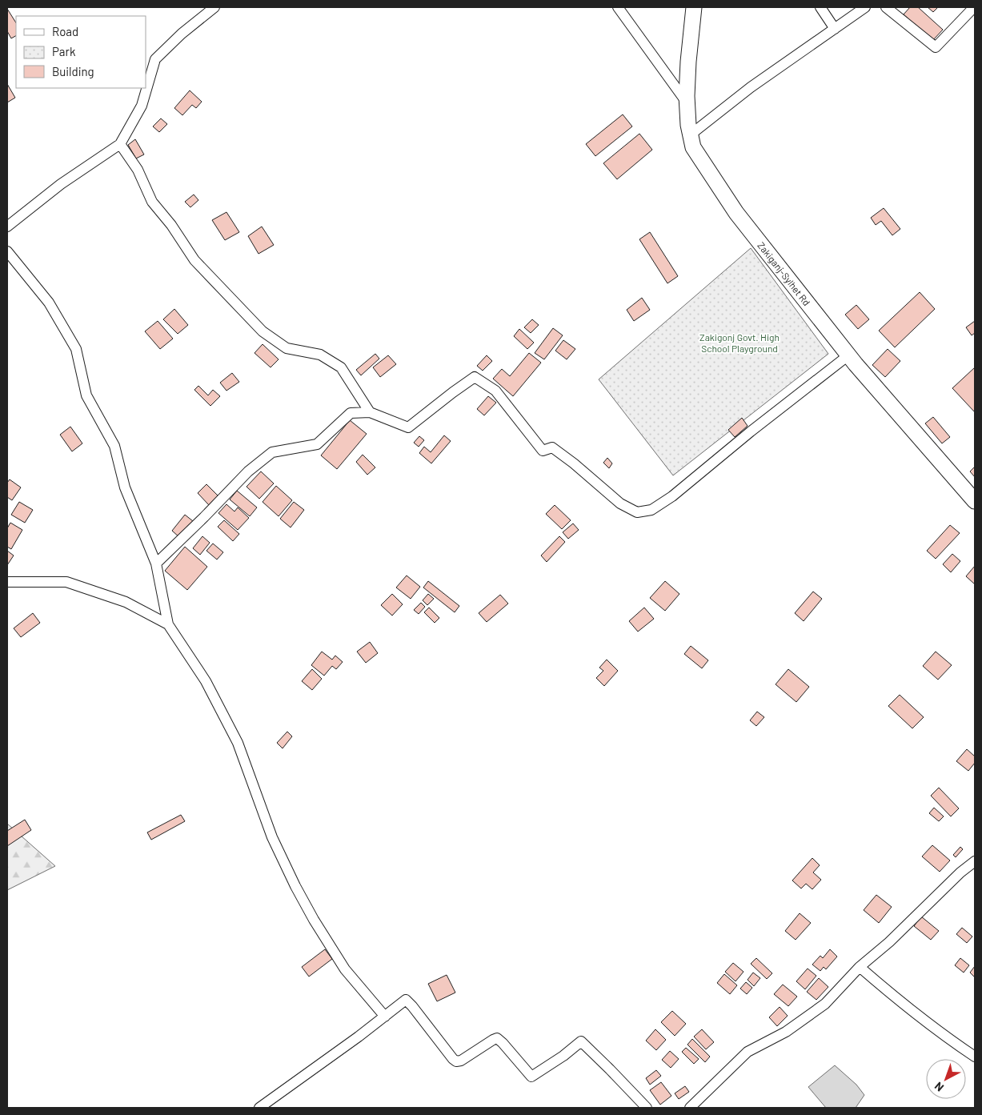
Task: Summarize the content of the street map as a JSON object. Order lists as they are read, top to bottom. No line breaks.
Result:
{"streets":{"main road":["Zakiganj-Sylhet Rd"]},"parks":["Zakigonj Govt. High School Playground"],"legend":["Road","Park","Building"],"north":"bottom left"}
